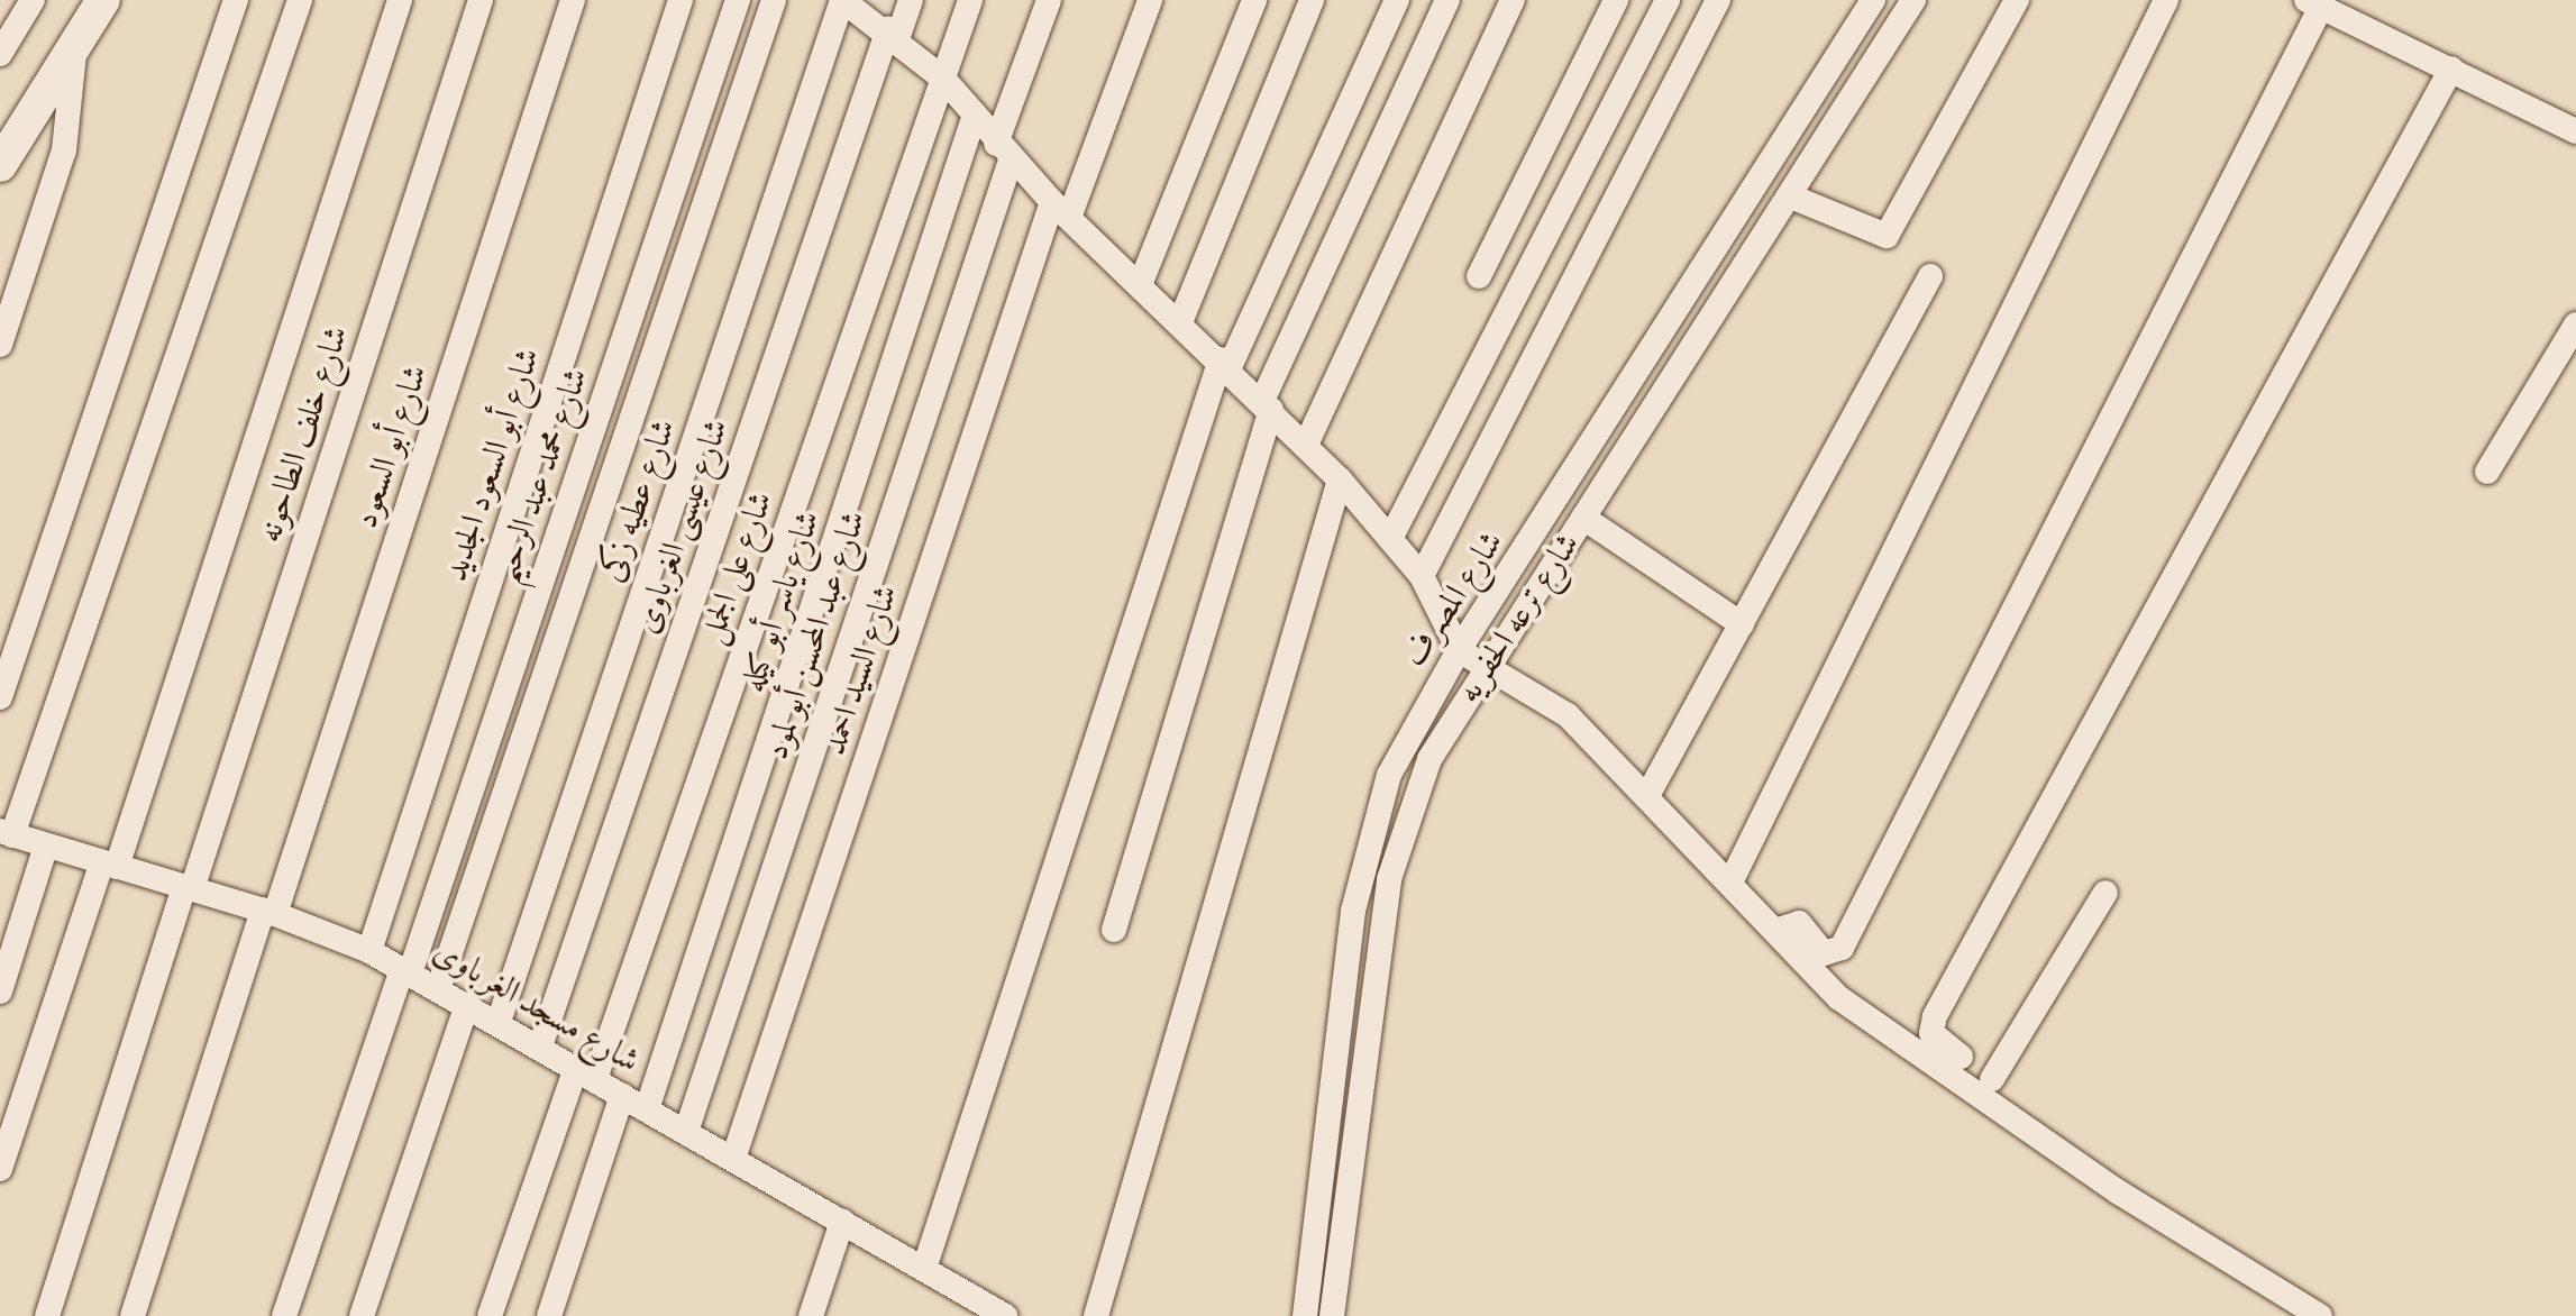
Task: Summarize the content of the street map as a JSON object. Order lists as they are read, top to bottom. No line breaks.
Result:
{"streets":{"street":["شارع خلف الطاحونه","شارع أبو السعود","شارع أبو السعود الجديد","شارع محمد عبد الرحيم","شارع عطيه زكى","شارع عيسى الغرباوى","شارع على الجمل","شارع المصرف","شارع ياسر أبو كيله","شارع ترعه الحفريه","شارع عبد المحسن أبو لمود","شارع السيد احمد","شارع مسجد الغرباوى"]},"crossings":[["شارع خلف الطاحونه","شارع مسجد الغرباوى"],["شارع أبو السعود","شارع مسجد الغرباوى"],["شارع أبو السعود الجديد","شارع مسجد الغرباوى"],["شارع محمد عبد الرحيم","شارع مسجد الغرباوى"],["شارع عطيه زكى","شارع مسجد الغرباوى"],["شارع عيسى الغرباوى","شارع مسجد الغرباوى"],["شارع على الجمل","شارع مسجد الغرباوى"],["شارع ياسر أبو كيله","شارع مسجد الغرباوى"],["شارع عبد المحسن أبو لمود","شارع مسجد الغرباوى"],["شارع السيد احمد","شارع مسجد الغرباوى"]]}
